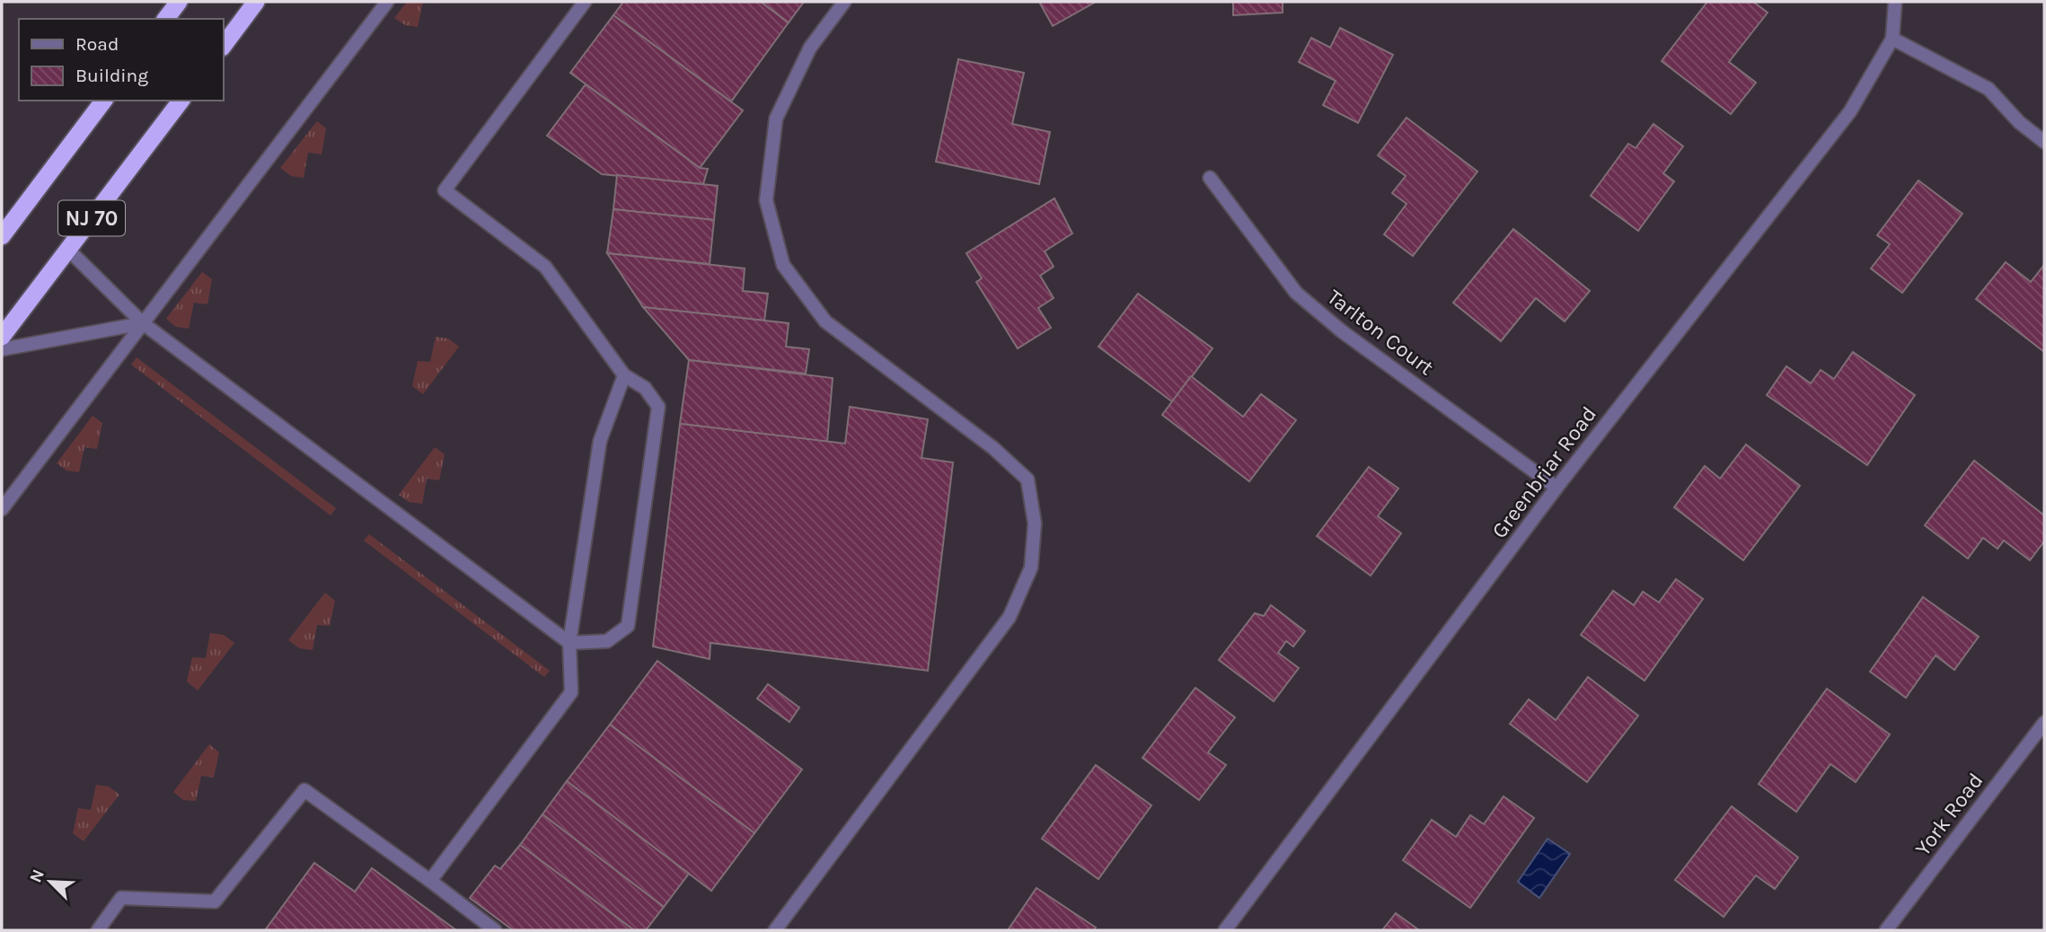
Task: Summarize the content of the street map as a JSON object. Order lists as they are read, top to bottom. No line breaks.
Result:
{"streets":{"highway":["NJ 70"],"street":["Tarlton Court","Greenbriar Road","York Road"]},"crossings":[["Tarlton Court","Greenbriar Road"]],"legend":["Road","Building"],"north":"top left"}
